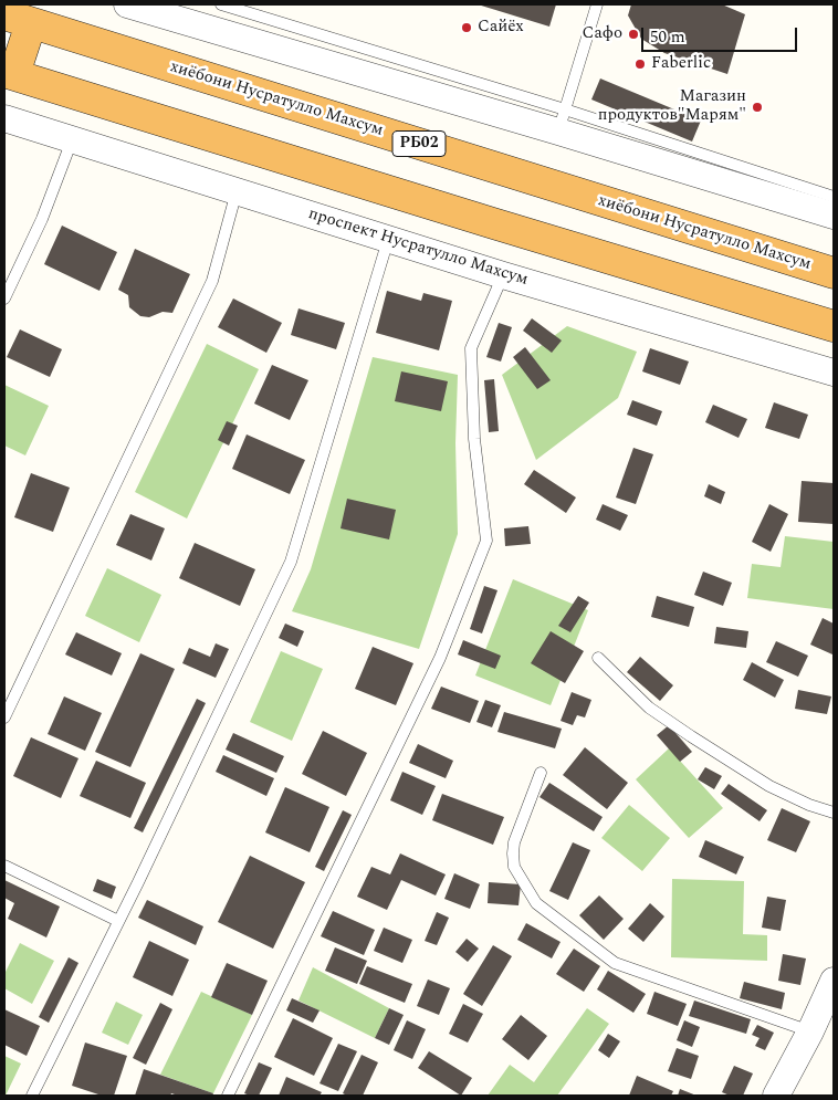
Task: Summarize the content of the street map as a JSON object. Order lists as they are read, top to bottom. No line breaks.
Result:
{"streets":{"highway":["хиёбони Нусратулло Махсум","РБ02"],"street":["проспект Нусратулло Махсум"]},"places":["Сайёх","Сафо","Faberlic","Магазин продуктов\"Марям\""],"scale_bar":"50 m"}
